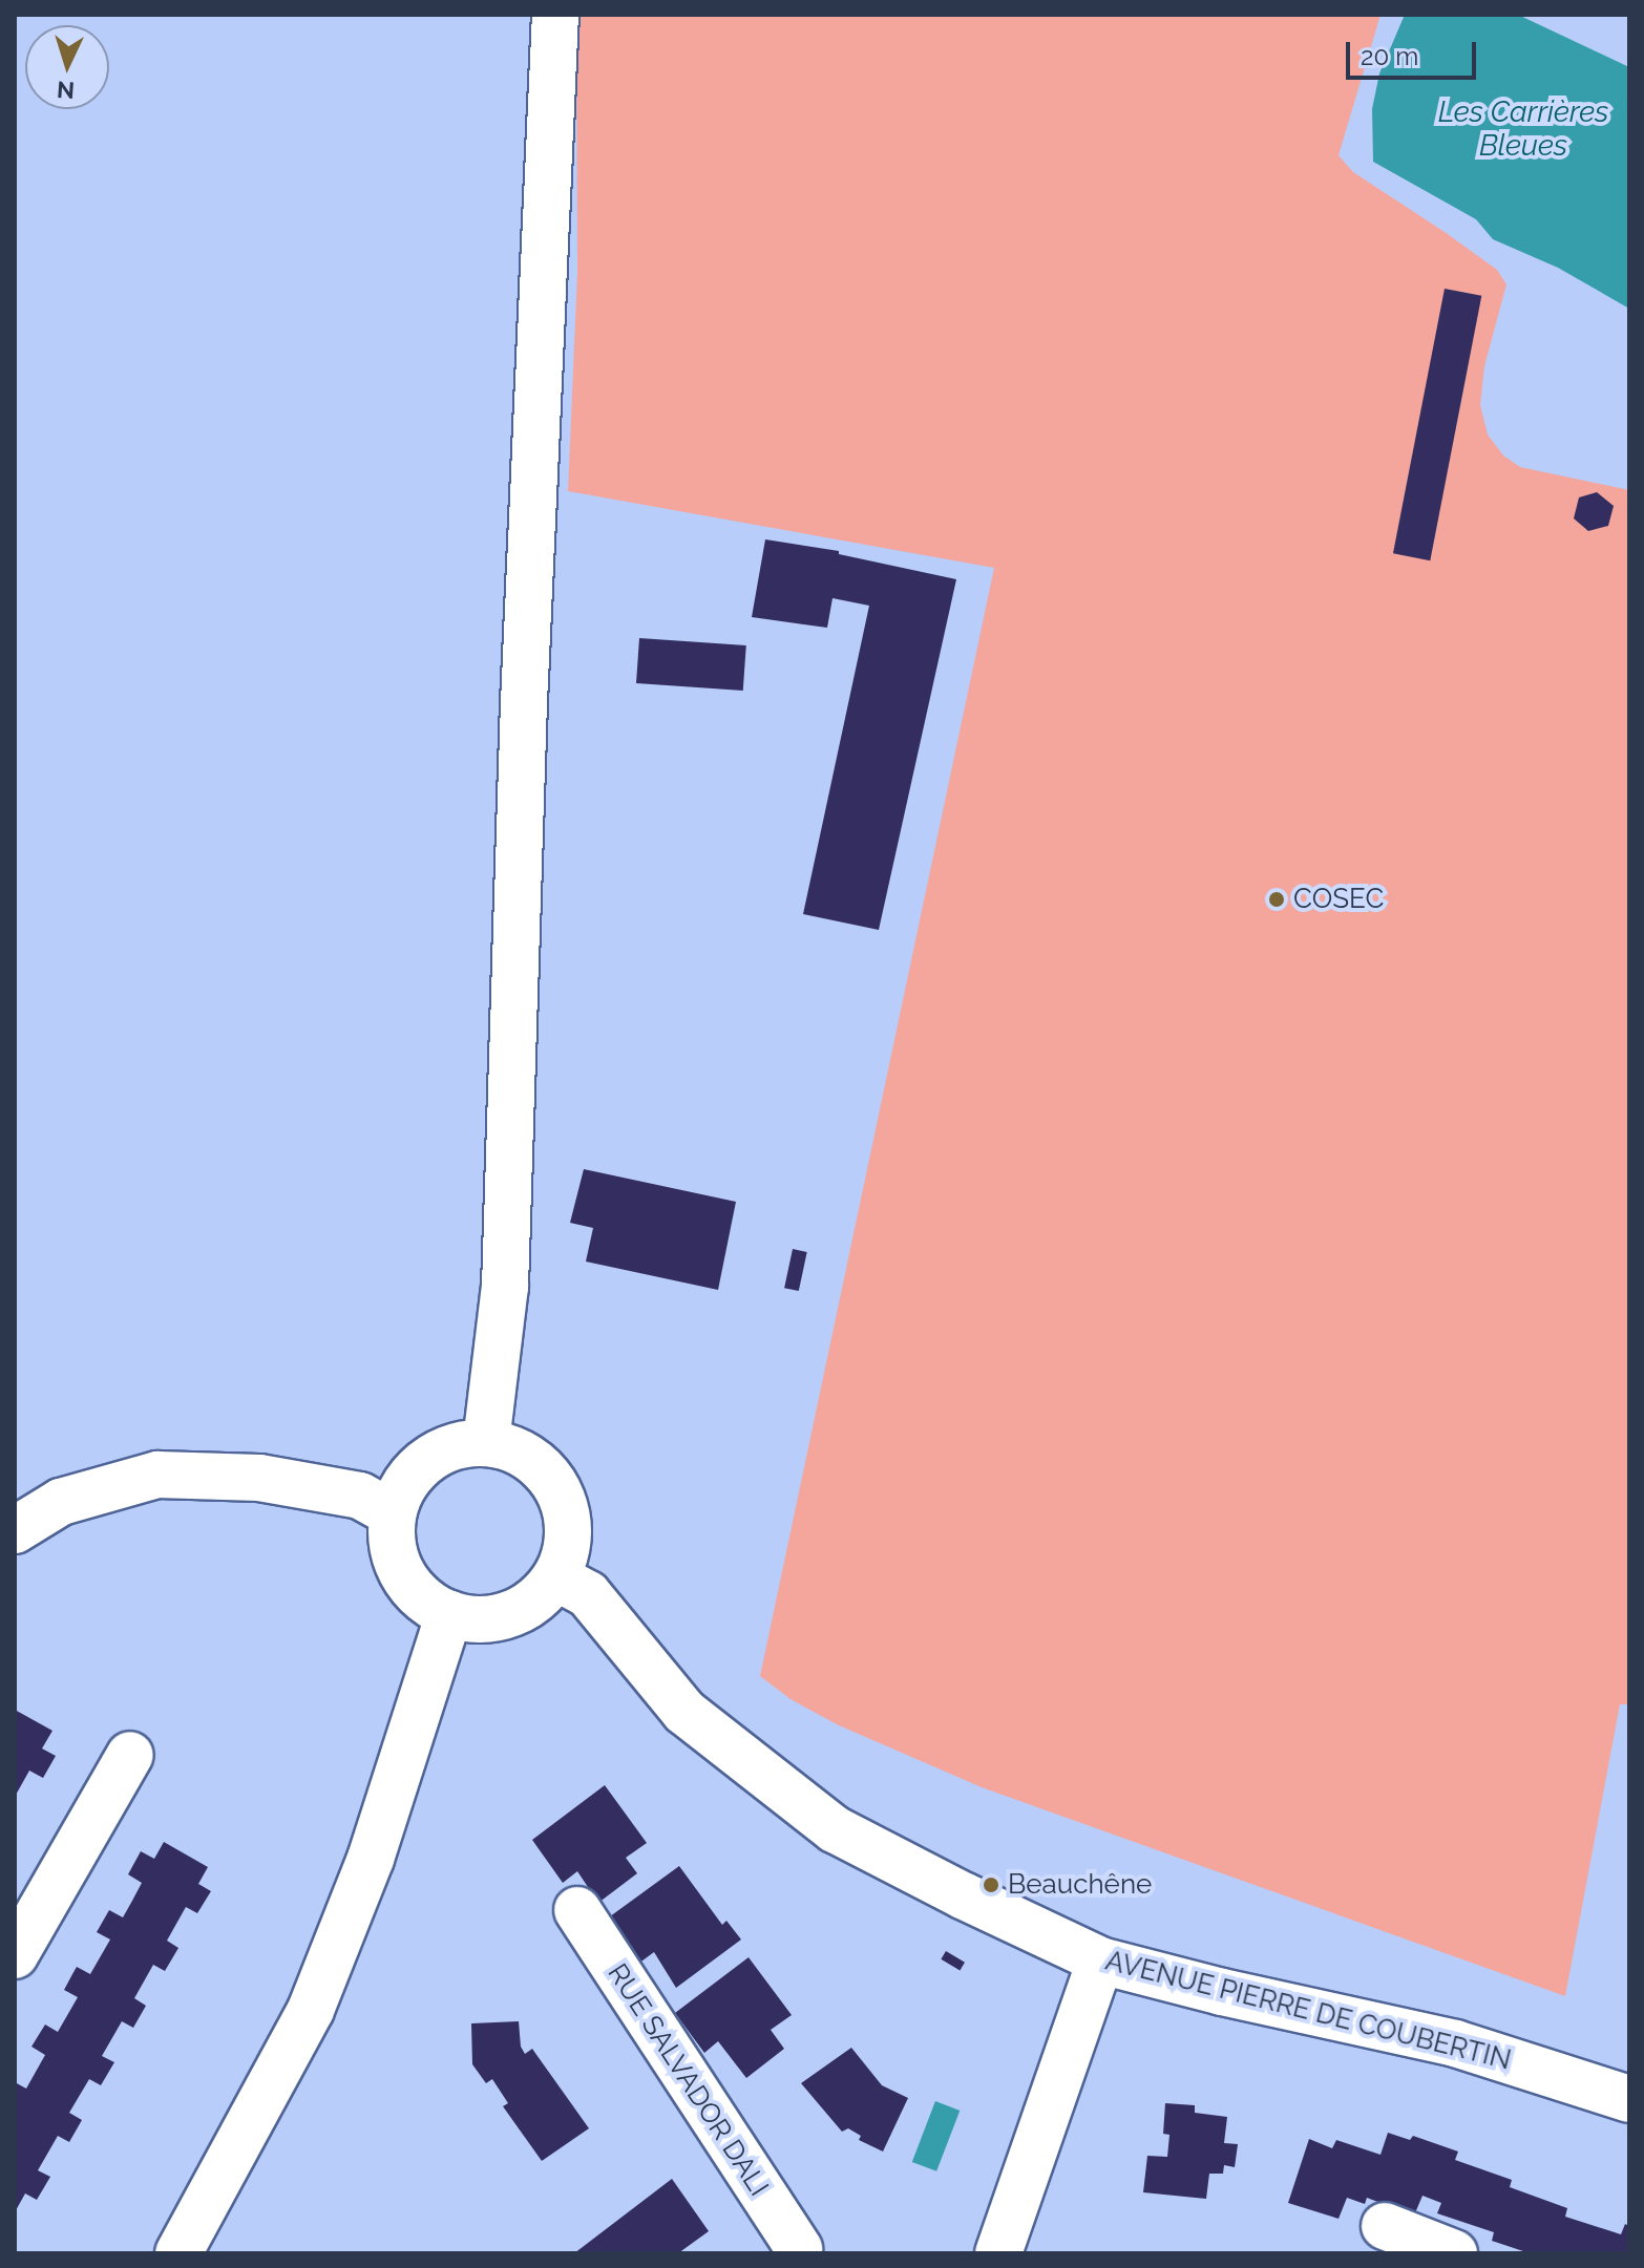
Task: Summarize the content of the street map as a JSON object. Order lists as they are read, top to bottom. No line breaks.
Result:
{"streets":{"street":["AVENUE PIERRE DE COUBERTIN","RUE SALVADOR DALI"]},"water":["Les Carrières Bleues"],"places":["COSEC","Beauchêne"],"scale_bar":"20 m","north":"bottom"}
